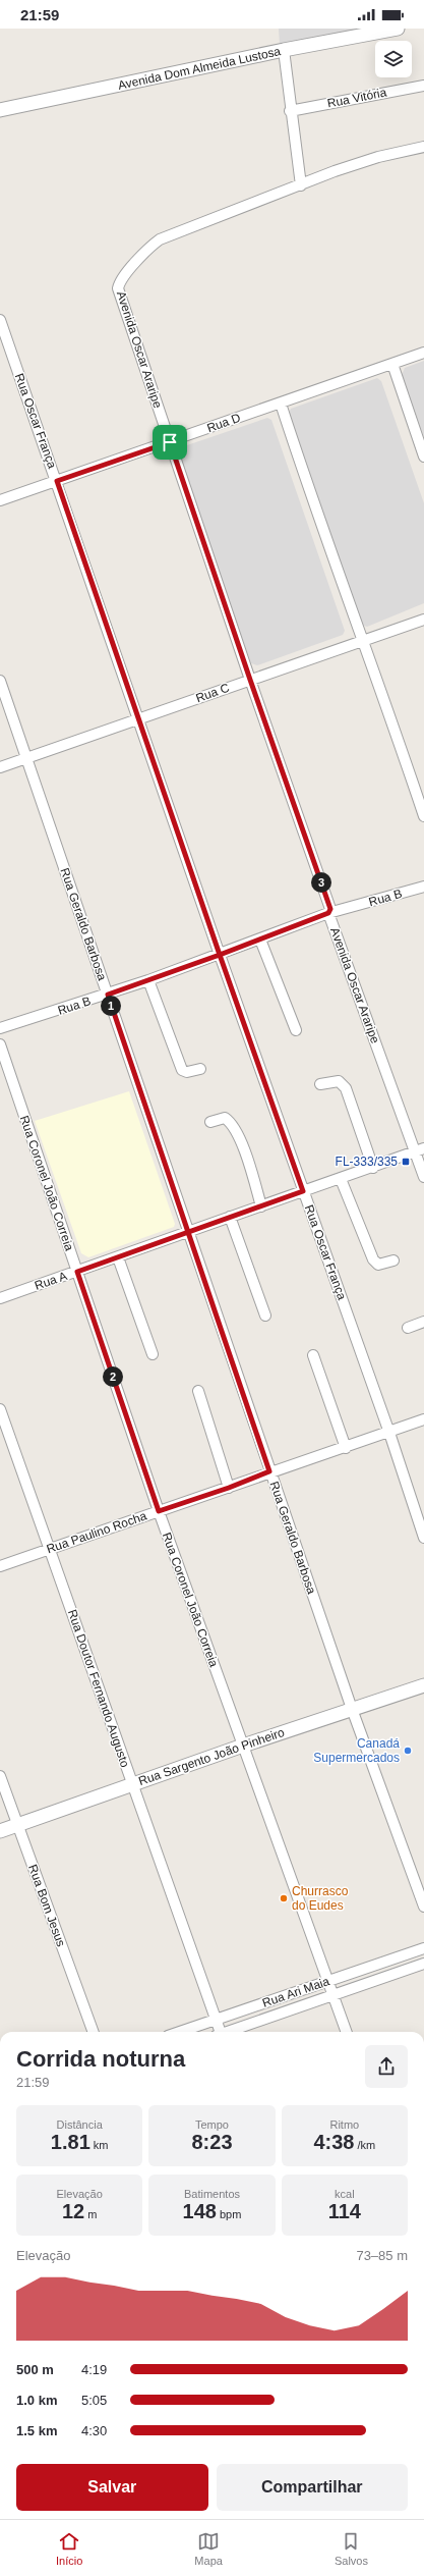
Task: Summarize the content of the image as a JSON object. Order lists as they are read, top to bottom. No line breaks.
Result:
{"streets":{"street":["Avenida Dom Almeida Lustosa","Rua Vitória","Avenida Oscar Araripe","Rua Oscar França","Rua D","Rua C","Rua B","Rua Geraldo Barbosa","Rua Coronel João Correia","Rua A","Rua Paulino Rocha","Rua Doutor Fernando Augusto","Rua Sargento João Pinheiro","Rua Bom Jesus","Rua Ari Maia"]},"crossings":[["Avenida Oscar Araripe","Rua D"],["Avenida Oscar Araripe","Rua C"],["Avenida Oscar Araripe","Rua B"],["Avenida Oscar Araripe","Rua A"],["Rua Oscar França","Rua D"],["Rua Oscar França","Rua C"],["Rua Oscar França","Rua B"],["Rua Oscar França","Rua A"],["Rua Oscar França","Rua Paulino Rocha"],["Rua C","Rua Geraldo Barbosa"],["Rua B","Rua Geraldo Barbosa"],["Rua Geraldo Barbosa","Rua A"],["Rua Geraldo Barbosa","Rua Paulino Rocha"],["Rua Geraldo Barbosa","Rua Sargento João Pinheiro"],["Rua Coronel João Correia","Rua A"],["Rua Coronel João Correia","Rua Paulino Rocha"],["Rua Coronel João Correia","Rua Sargento João Pinheiro"],["Rua Coronel João Correia","Rua Ari Maia"],["Rua Paulino Rocha","Rua Doutor Fernando Augusto"],["Rua Doutor Fernando Augusto","Rua Sargento João Pinheiro"],["Rua Doutor Fernando Augusto","Rua Ari Maia"],["Rua Sargento João Pinheiro","Rua Bom Jesus"]],"places":{"transit":["FL-333/335"],"other":["Canadá Supermercados","Churrasco do Eudes"]},"page":{"status":"21:59","pins":["3","1","2"],"heading":["Corrida noturna","21:59"],"stats":[["Distância","1.81 km"],["Tempo","8:23"],["Ritmo","4:38 /km"],["Elevação","12 m"],["Batimentos","148 bpm"],["kcal","114"]],"chart":["Elevação","73–85 m"],"list":[{"name":"500 m","note":"4:19"},{"name":"1.0 km","note":"5:05"},{"name":"1.5 km","note":"4:30"}],"buttons":["Salvar","Compartilhar"],"tabs":["Início","Mapa","Salvos"]}}
